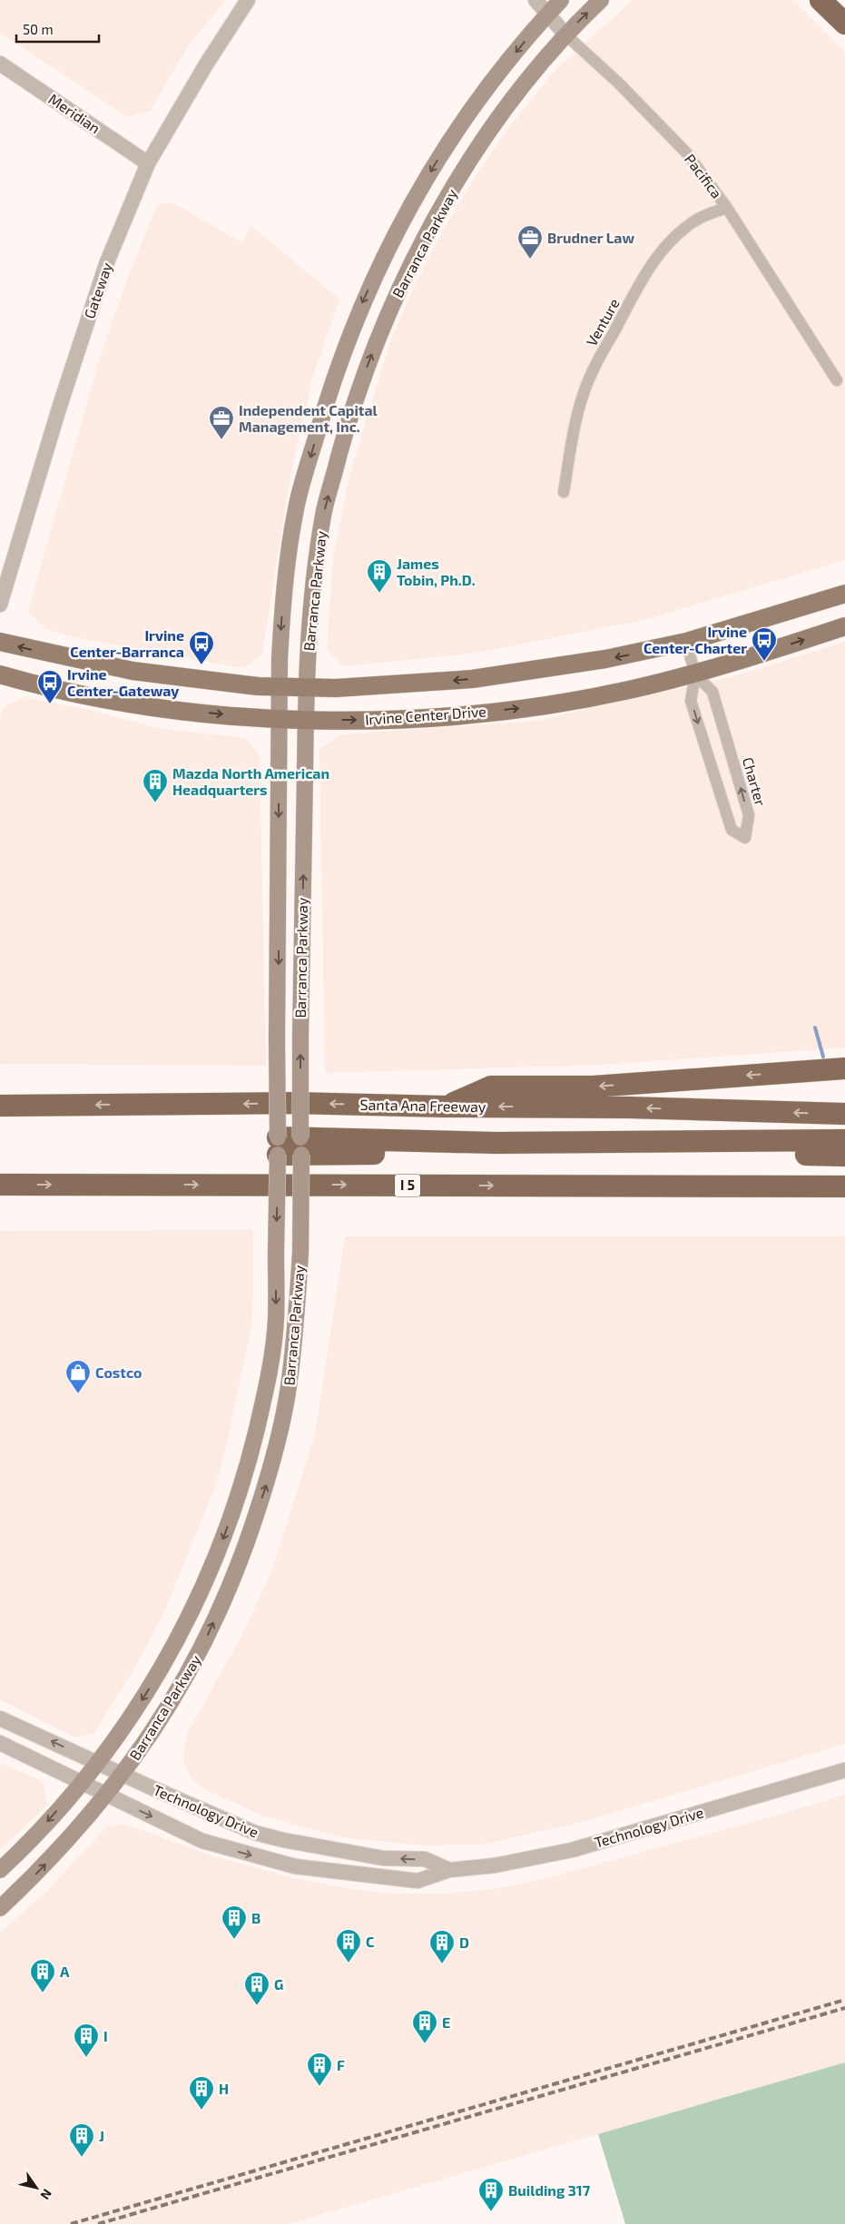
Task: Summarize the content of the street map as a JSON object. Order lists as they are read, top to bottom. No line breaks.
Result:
{"streets":{"highway":["Santa Ana Freeway","I 5"],"main road":["Barranca Parkway","Irvine Center Drive"],"street":["Meridian","Pacifica","Gateway","Venture","Charter","Technology Drive"]},"crossings":[["Meridian","Gateway"],["Pacifica","Barranca Parkway"],["Pacifica","Venture"],["Barranca Parkway","Irvine Center Drive"],["Barranca Parkway","Technology Drive"],["Irvine Center Drive","Charter"]],"places":{"office":["Brudner Law","Independent Capital Management, Inc."],"building":["James Tobin, Ph.D.","Mazda North American Headquarters","B","C","D","A","G","E","I","F","H","J","Building 317"],"bus stop":["Irvine Center-Charter","Irvine Center-Barranca","Irvine Center-Gateway"],"shop":["Costco"]},"scale_bar":"50 m","north":"bottom right"}
